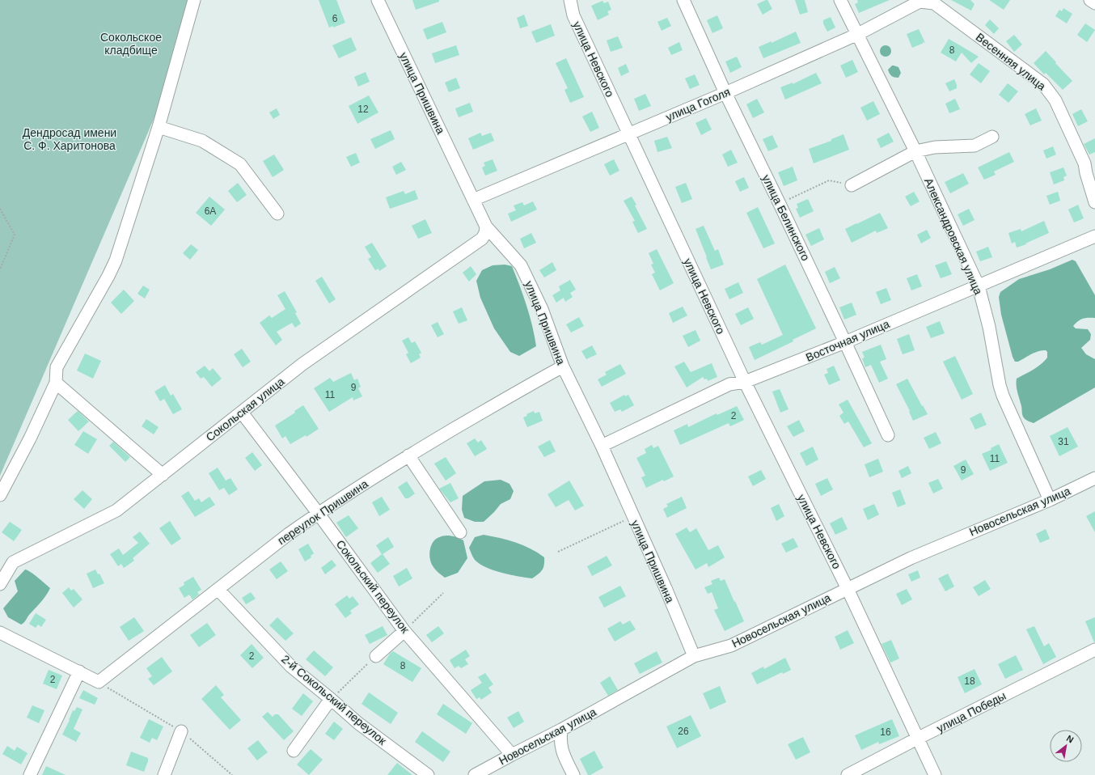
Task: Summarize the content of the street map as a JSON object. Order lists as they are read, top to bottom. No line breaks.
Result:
{"streets":{"street":["улица Невского","Весенняя улица","улица Пришвина","улица Гоголя","улица Белинского","Александровская улица","Восточная улица","Сокольская улица","Новосельская улица","переулок Пришвина","Сокольский переулок","2-й Сокольский переулок","улица Победы"]},"crossings":[["улица Невского","улица Гоголя"],["улица Невского","Восточная улица"],["улица Невского","Новосельская улица"],["улица Невского","улица Победы"],["Весенняя улица","улица Гоголя"],["улица Пришвина","улица Гоголя"],["улица Пришвина","Восточная улица"],["улица Пришвина","Сокольская улица"],["улица Пришвина","Новосельская улица"],["улица Пришвина","переулок Пришвина"],["улица Гоголя","улица Белинского"],["улица Гоголя","Александровская улица"],["улица Белинского","Восточная улица"],["Александровская улица","Восточная улица"],["Александровская улица","Новосельская улица"],["Сокольская улица","Сокольский переулок"],["Новосельская улица","Сокольский переулок"],["переулок Пришвина","Сокольский переулок"],["переулок Пришвина","2-й Сокольский переулок"]],"parks":["Сокольское кладбище","Дендросад имени С. Ф. Харитонова"],"house_numbers":["6","8","12","6А","9","11","2","31","11","9","2","8","2","18","26","16"],"north":"top right"}
